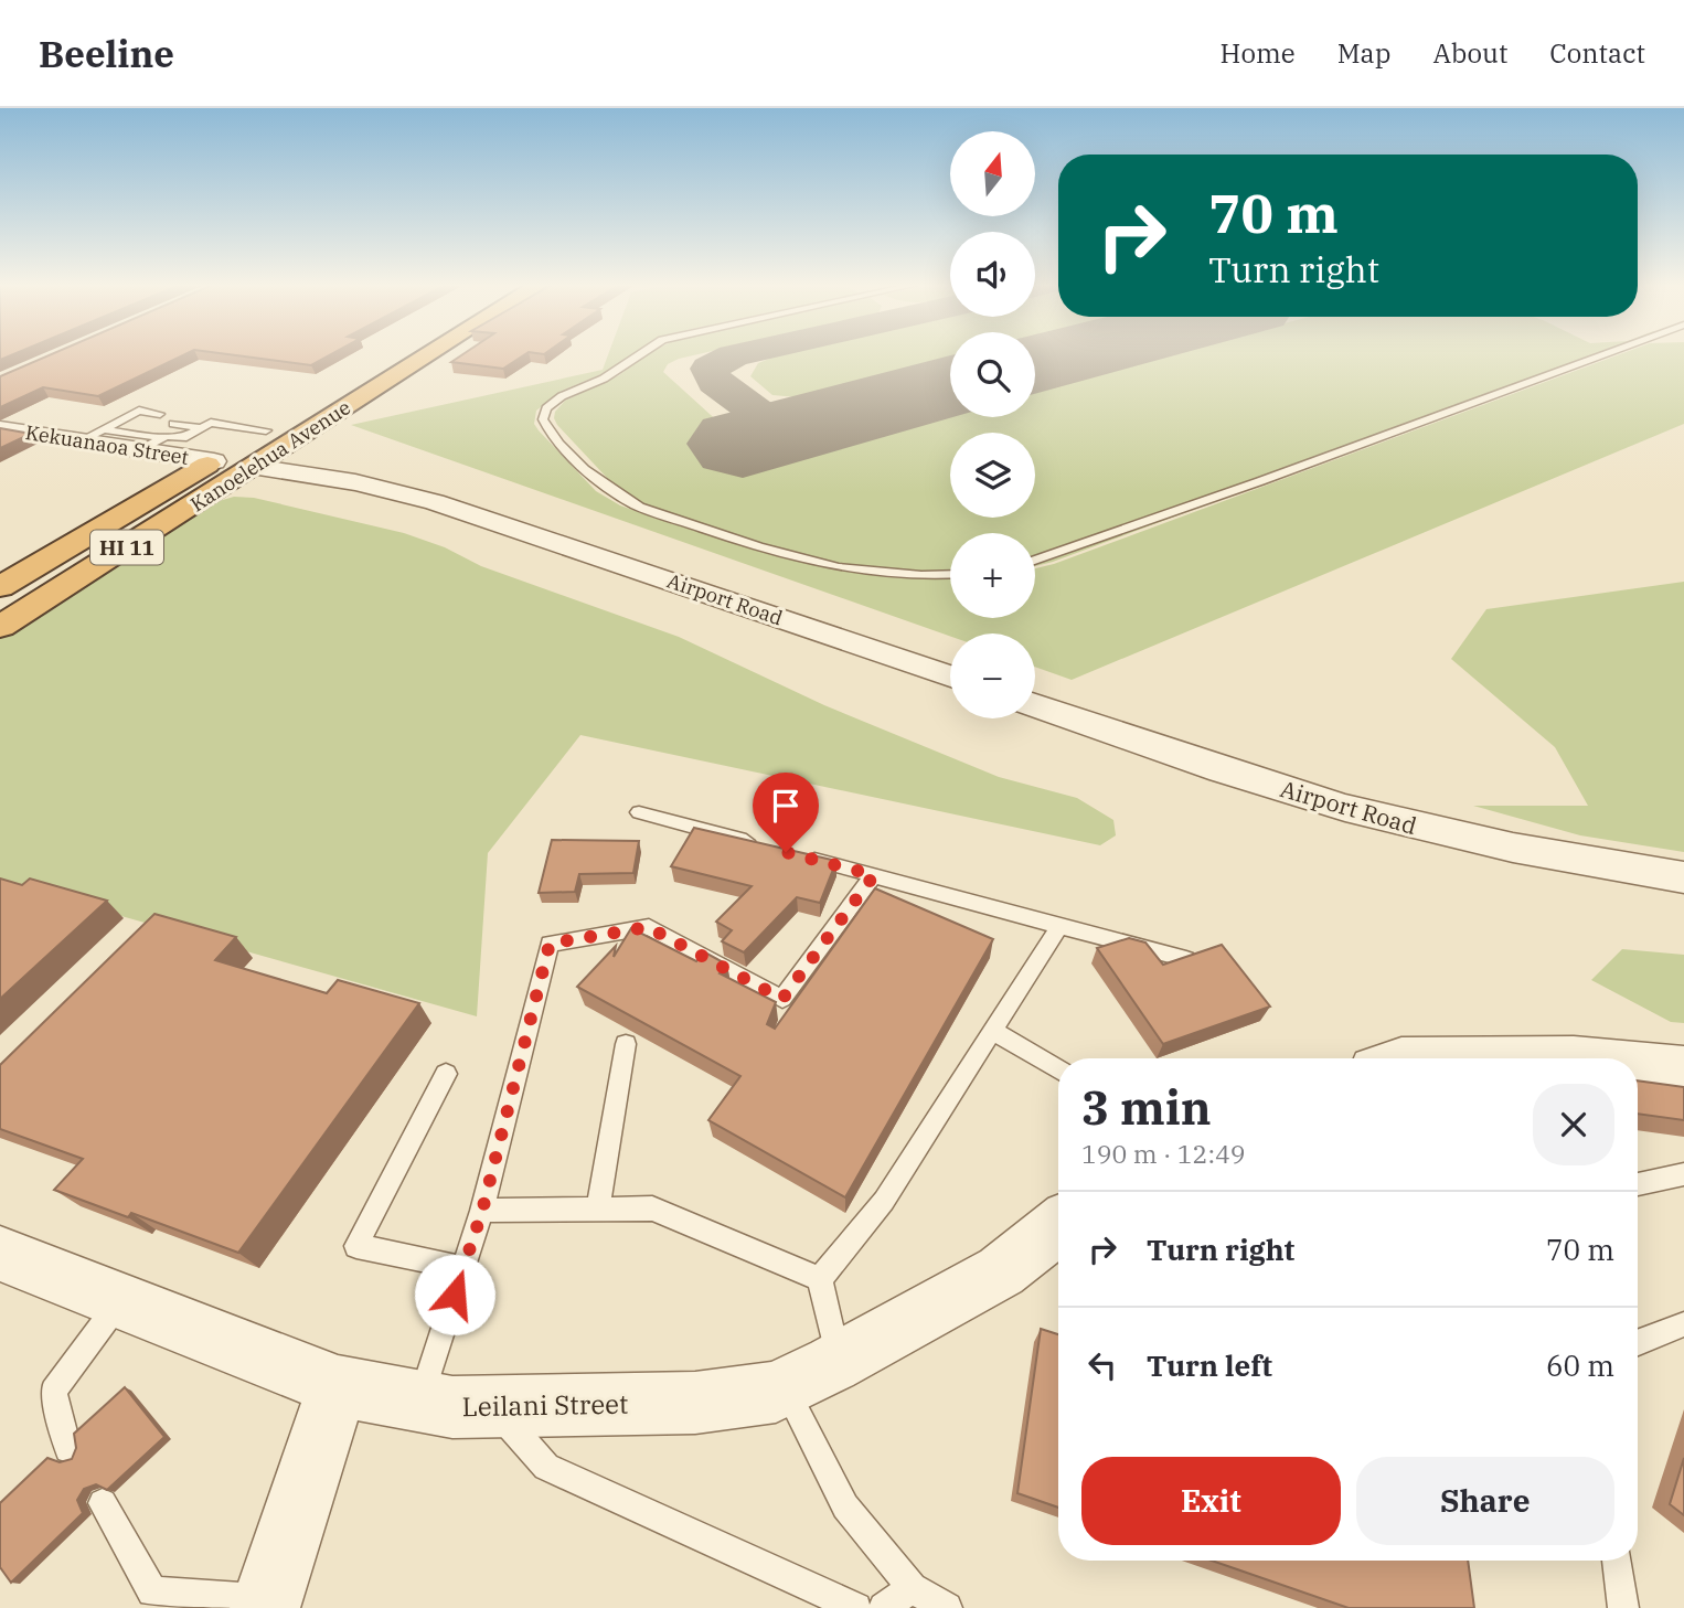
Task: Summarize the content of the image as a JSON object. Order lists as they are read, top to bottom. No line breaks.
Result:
{"streets":{"highway":["Kanoelehua Avenue","HI 11"],"street":["Kekuanaoa Street","Airport Road","Leilani Street"]},"crossings":[["Kekuanaoa Street","Kanoelehua Avenue"],["Kanoelehua Avenue","Airport Road"]],"north":"top","page":{"header":"Beeline","nav":["Home","Map","About","Contact"],"map_buttons":["+","−"],"turn":["70 m","Turn right"],"heading":["3 min","190 m · 12:49"],"list":[{"name":"Turn right","value":"70 m"},{"name":"Turn left","value":"60 m"}],"buttons":["Exit","Share"]}}
